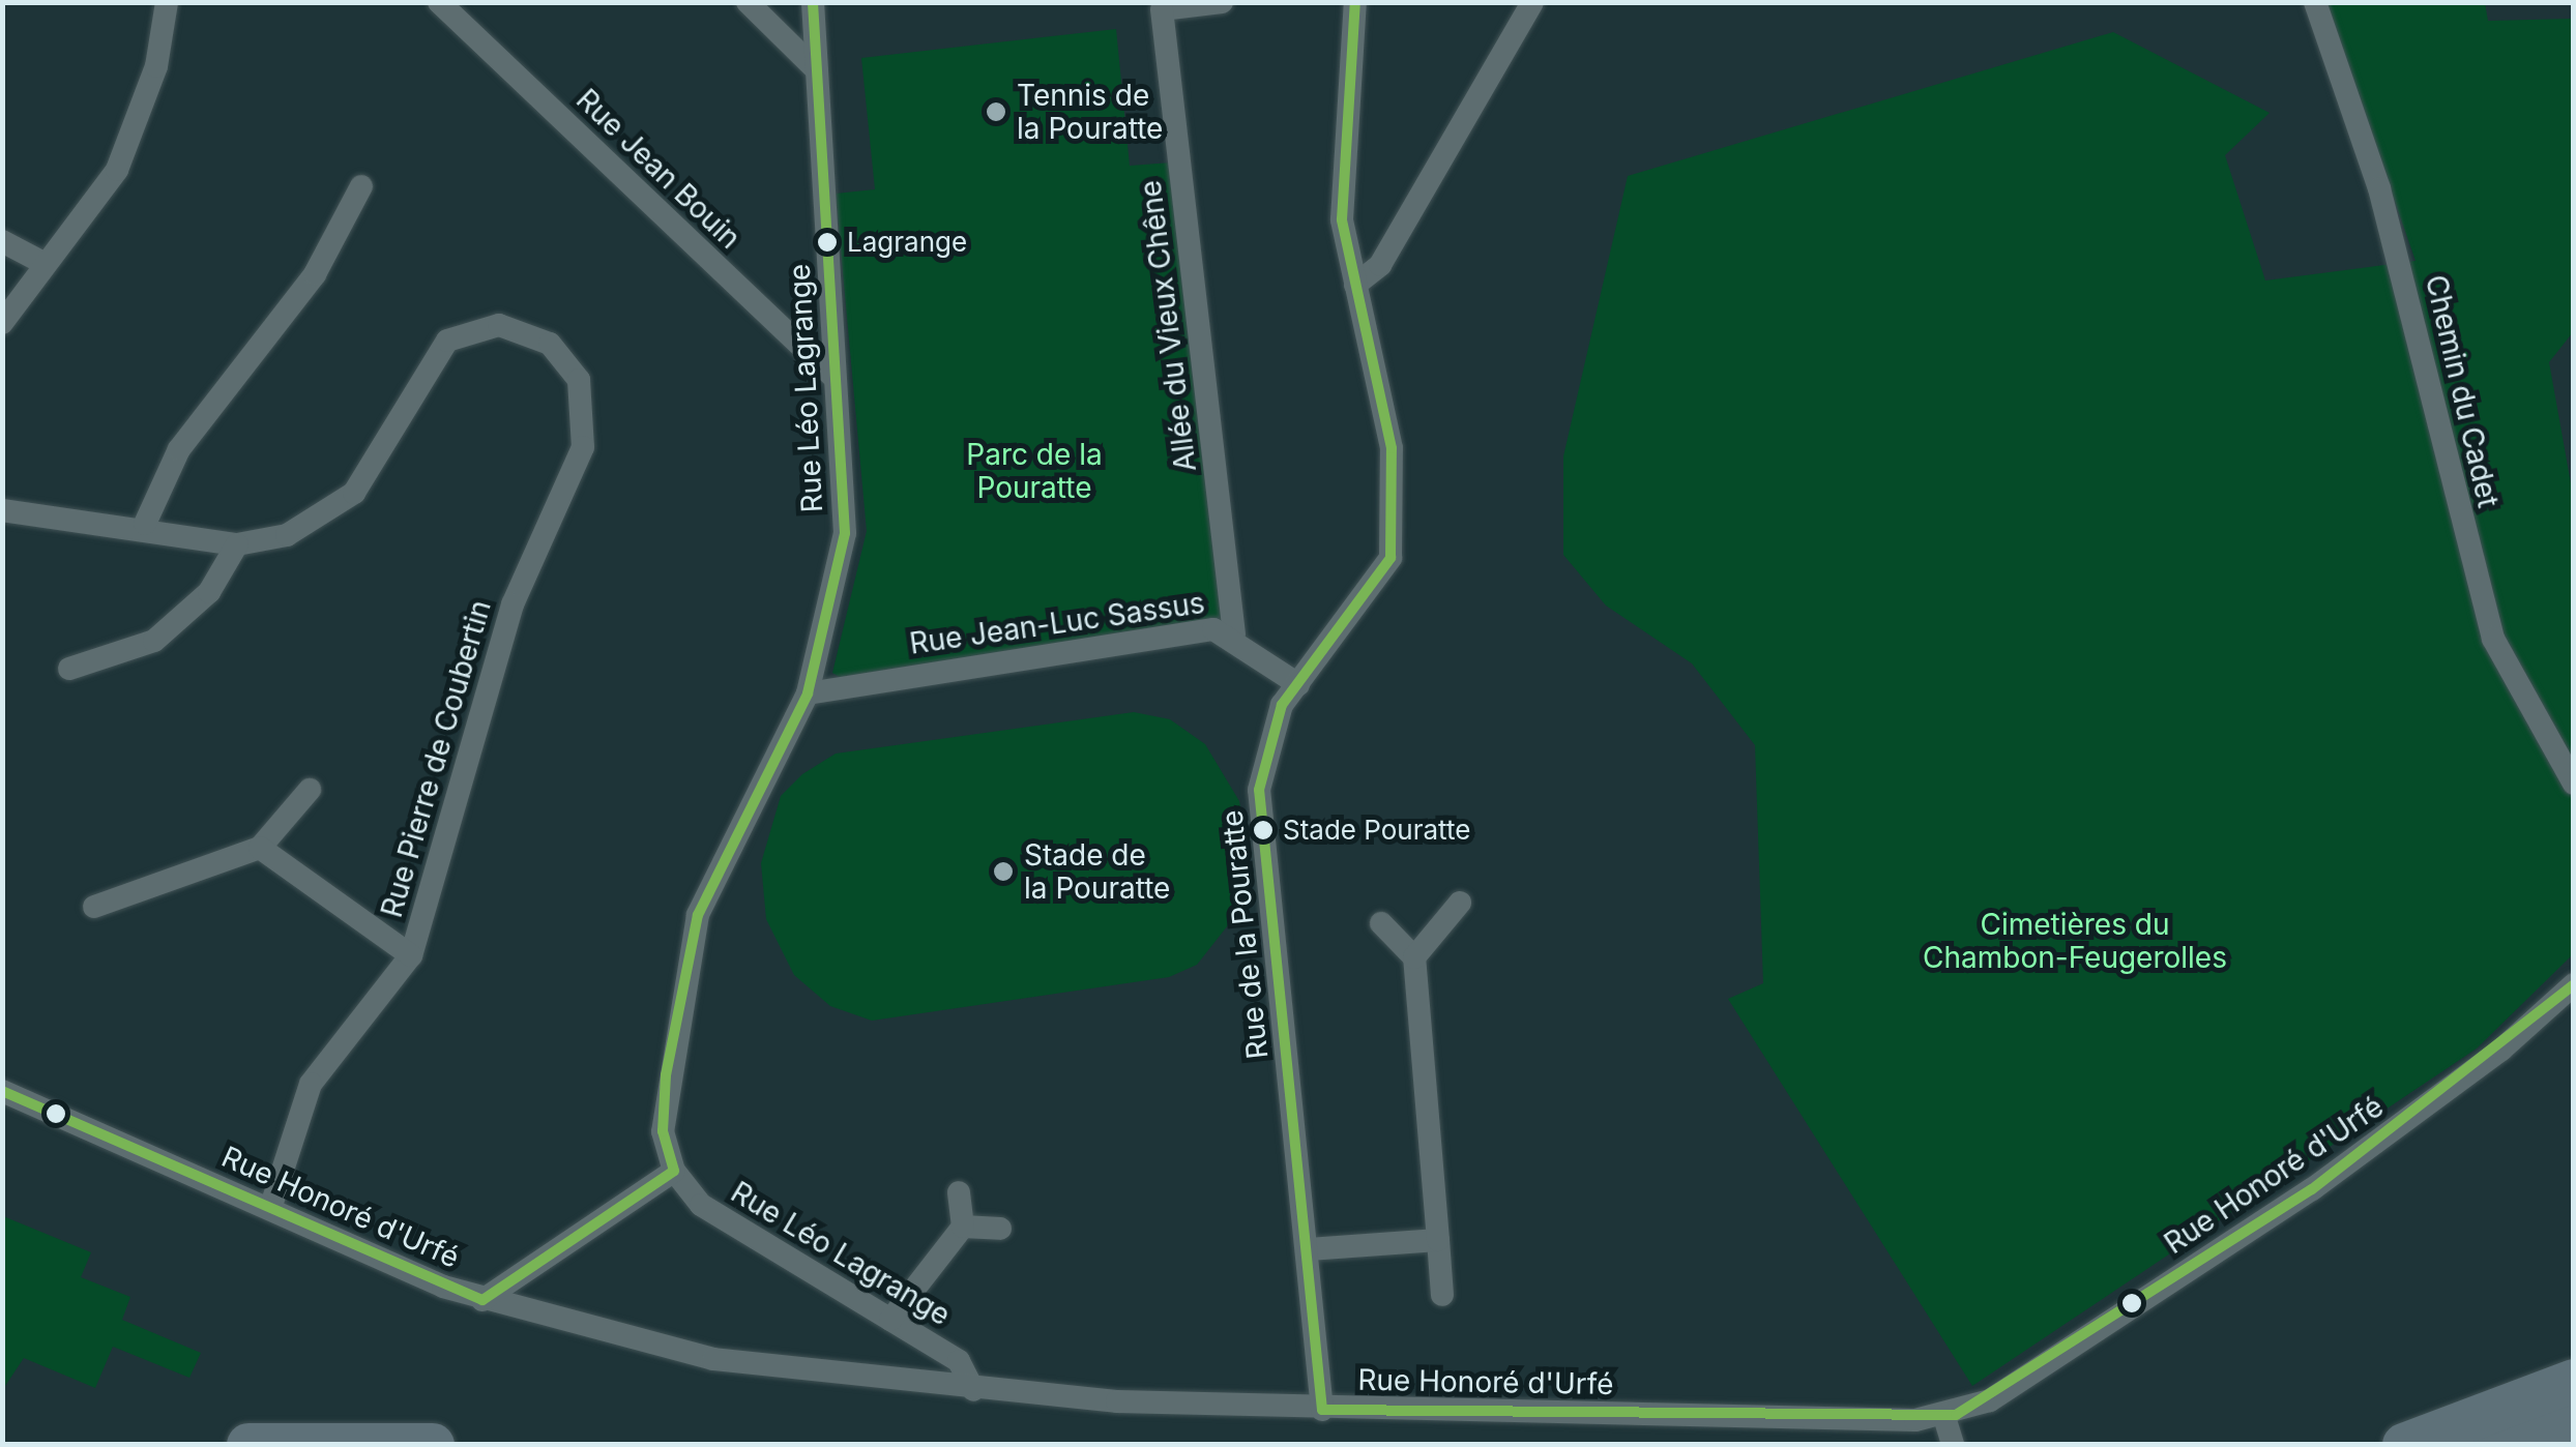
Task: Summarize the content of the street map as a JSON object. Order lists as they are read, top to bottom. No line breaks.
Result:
{"streets":{"street":["Rue Jean Bouin","Allée du Vieux Chêne","Rue Léo Lagrange","Chemin du Cadet","Rue Jean-Luc Sassus","Rue Pierre de Coubertin","Rue de la Pouratte","Rue Honoré d'Urfé"]},"crossings":[["Rue Jean Bouin","Rue Léo Lagrange"],["Allée du Vieux Chêne","Rue Jean-Luc Sassus"],["Rue Léo Lagrange","Rue Jean-Luc Sassus"],["Rue Léo Lagrange","Rue Honoré d'Urfé"],["Rue Jean-Luc Sassus","Rue de la Pouratte"],["Rue Pierre de Coubertin","Rue Honoré d'Urfé"],["Rue de la Pouratte","Rue Honoré d'Urfé"]],"parks":["Parc de la Pouratte","Cimetières du Chambon-Feugerolles"],"places":["Tennis de la Pouratte","Lagrange","Stade Pouratte","Stade de la Pouratte"]}
